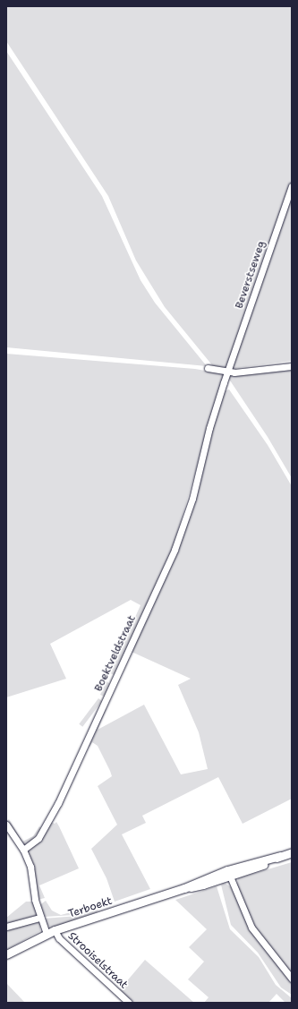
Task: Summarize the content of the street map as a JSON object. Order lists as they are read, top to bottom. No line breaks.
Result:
{"streets":{"main road":["Terboekt"],"street":["Beverstseweg","Boektveldstraat","Strooiselstraat"]},"crossings":[["Beverstseweg","Boektveldstraat"],["Terboekt","Strooiselstraat"]]}
